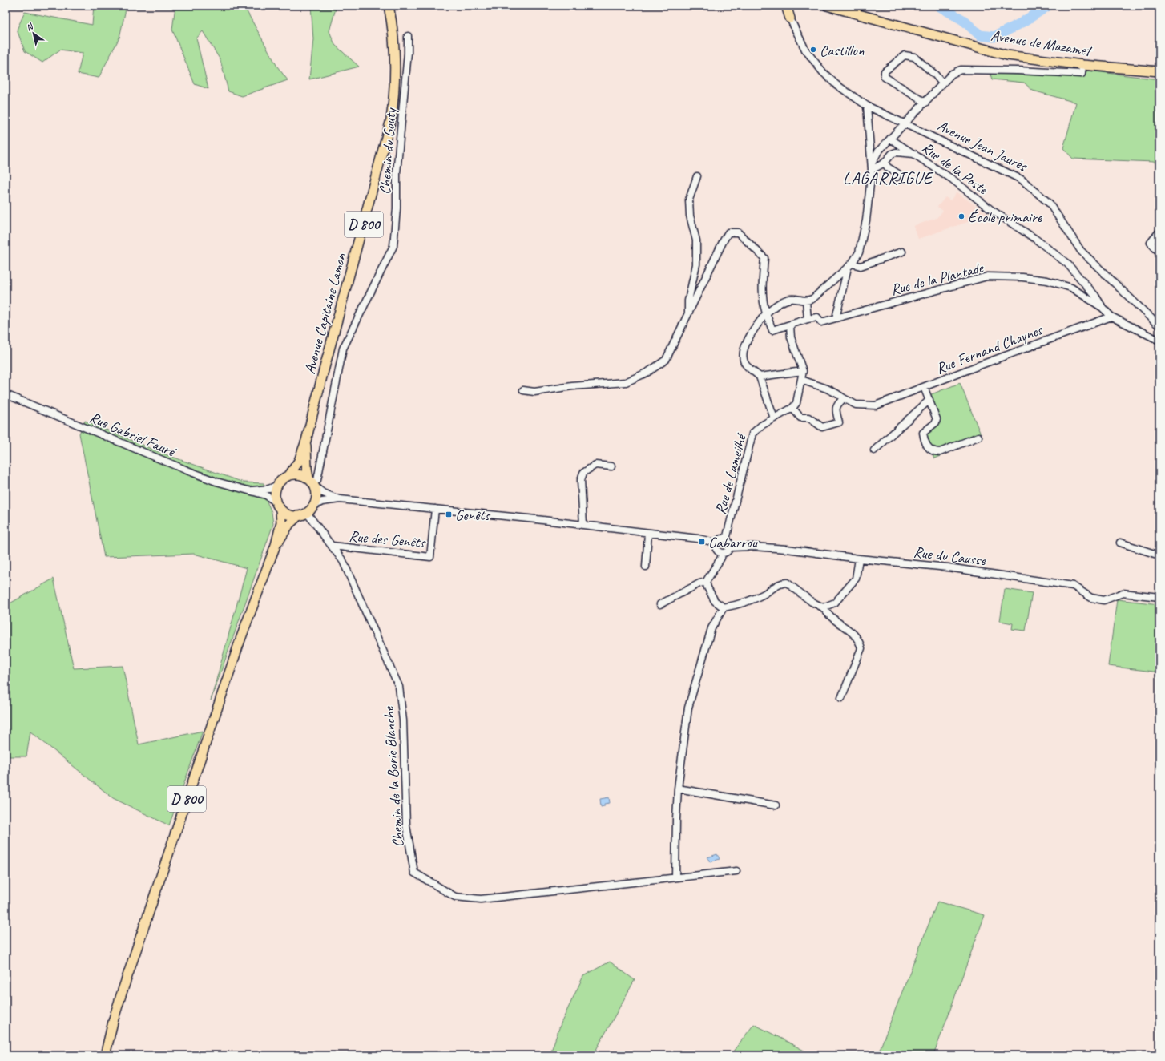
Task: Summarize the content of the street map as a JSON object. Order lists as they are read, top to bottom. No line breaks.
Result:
{"streets":{"main road":["Avenue de Mazamet","Avenue Jean Jaurès","D 800","Avenue Capitaine Lamon"],"street":["Chemin du Gouty","Rue de la Poste","Rue de la Plantade","Rue Fernand Chaynes","Rue Gabriel Fauré","Rue de Lameilhé","Rue des Genêts","Rue du Causse","Chemin de la Borie Blanche"]},"crossings":[["Chemin du Gouty","D 800"],["Chemin du Gouty","Avenue Capitaine Lamon"],["Chemin du Gouty","Rue Gabriel Fauré"],["Chemin du Gouty","Chemin de la Borie Blanche"],["Rue de la Poste","Rue de la Plantade"],["D 800","Avenue Capitaine Lamon"],["D 800","Rue Gabriel Fauré"],["D 800","Chemin de la Borie Blanche"],["Rue de la Plantade","Rue Fernand Chaynes"],["Avenue Capitaine Lamon","Rue Gabriel Fauré"],["Avenue Capitaine Lamon","Chemin de la Borie Blanche"],["Rue Gabriel Fauré","Chemin de la Borie Blanche"],["Rue de Lameilhé","Rue du Causse"],["Rue des Genêts","Chemin de la Borie Blanche"]],"districts":["LAGARRIGUE"],"places":{"other":["Castillon","École primaire"],"transit":["Genêts","Gabarrou"]},"north":"top left"}
